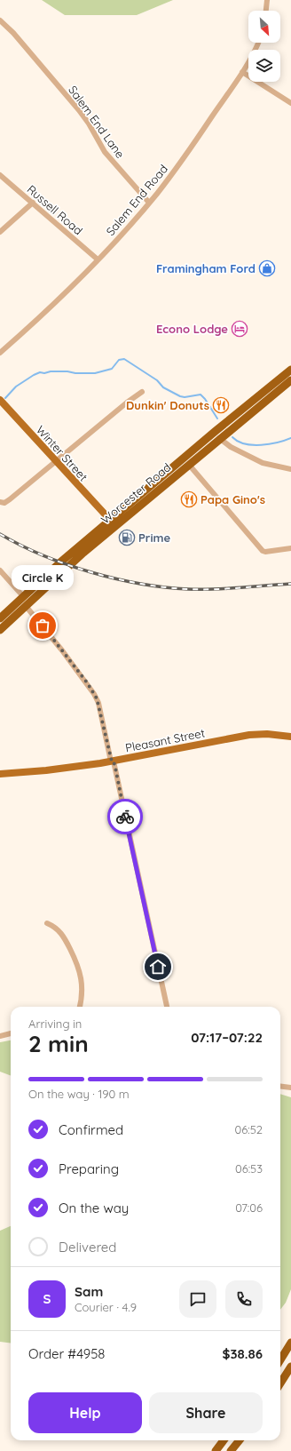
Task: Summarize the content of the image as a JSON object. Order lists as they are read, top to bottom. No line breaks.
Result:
{"streets":{"highway":["Worcester Road"],"main road":["Winter Street","Pleasant Street"],"street":["Salem End Lane","Salem End Road","Russell Road"]},"crossings":[["Salem End Lane","Salem End Road"],["Salem End Road","Russell Road"],["Winter Street","Worcester Road"]],"places":{"shop":["Framingham Ford"],"hotel":["Econo Lodge"],"restaurant":["Dunkin' Donuts","Papa Gino's"],"fuel station":["Prime"],"other":["Circle K"]},"north":"bottom right","page":{"bubble":"Circle K","heading":["2 min","Arriving in","07:17–07:22"],"panel":["Sam","Courier · 4.9","Order #4958","$38.86"],"bar":"On the way · 190 m","list":[["Confirmed","06:52"],["Preparing","06:53"],["On the way","07:06"],"Delivered"],"round":"S","buttons":["Help","Share"]}}
